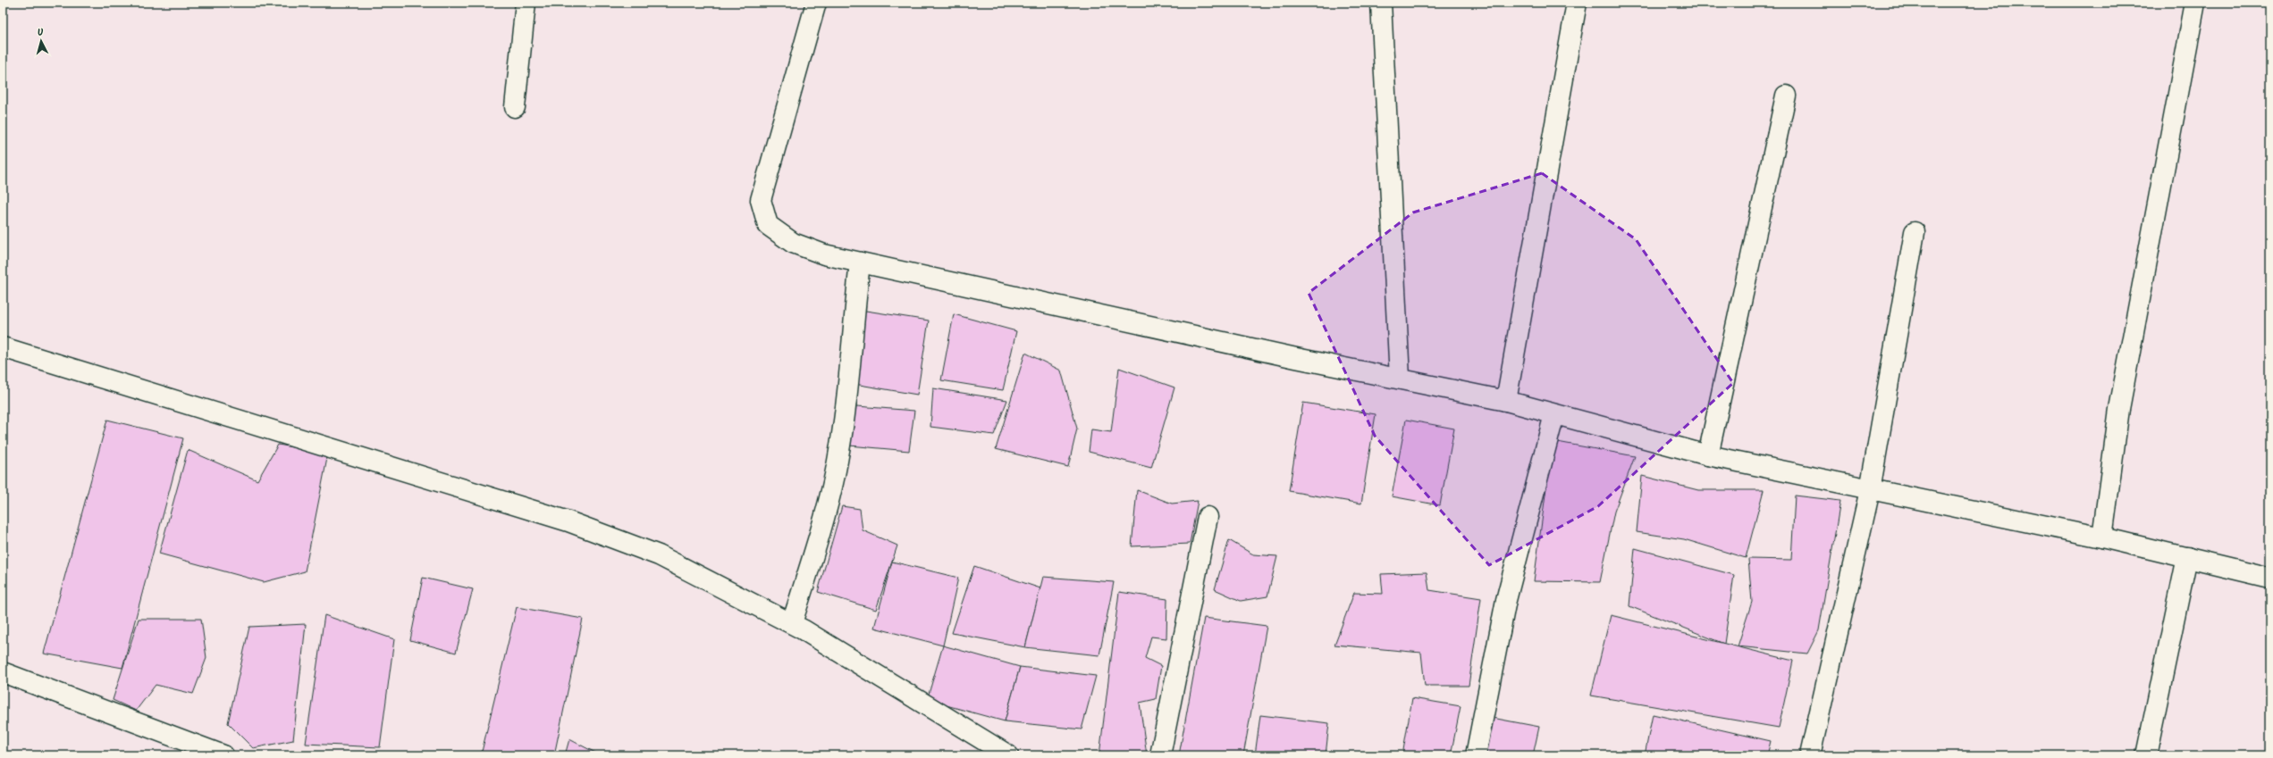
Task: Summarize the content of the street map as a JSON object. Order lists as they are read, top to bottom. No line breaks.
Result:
{"north":"top"}
